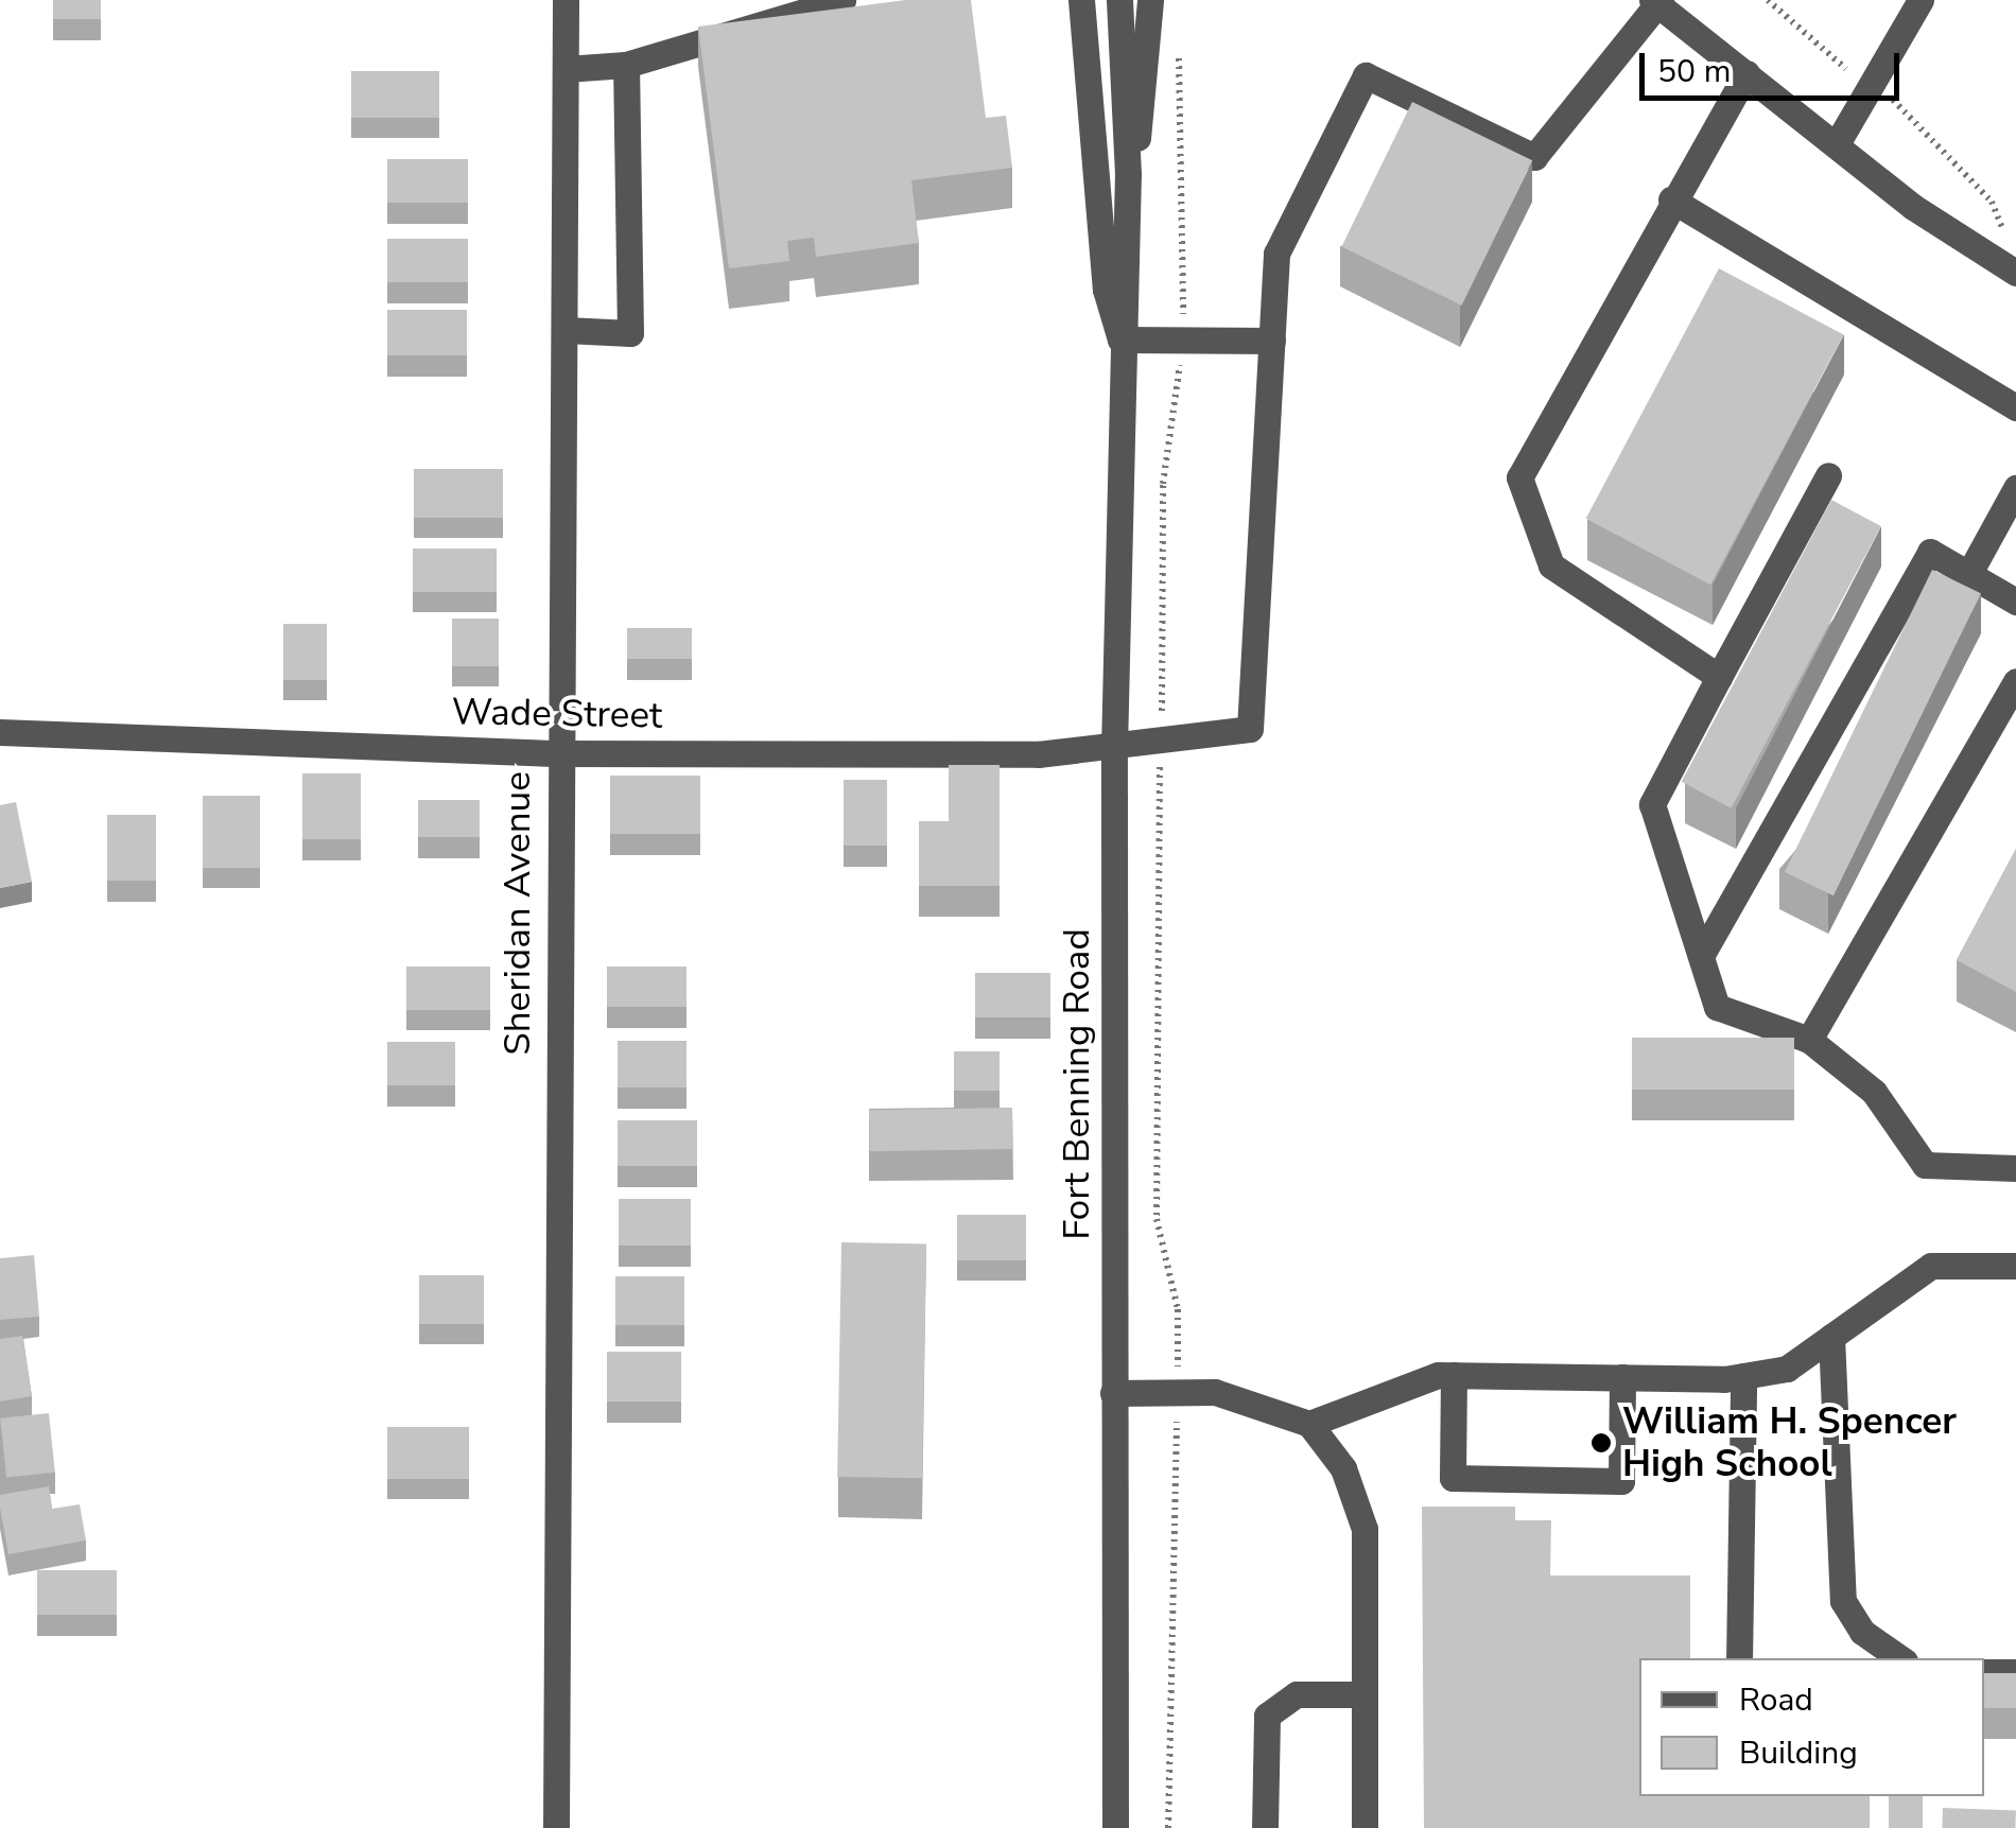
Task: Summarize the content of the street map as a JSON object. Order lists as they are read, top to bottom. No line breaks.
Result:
{"streets":{"street":["Wade Street","Sheridan Avenue","Fort Benning Road"]},"crossings":[["Wade Street","Sheridan Avenue"],["Wade Street","Fort Benning Road"]],"places":["William H. Spencer High School"],"legend":["Road","Building"],"scale_bar":"50 m"}
